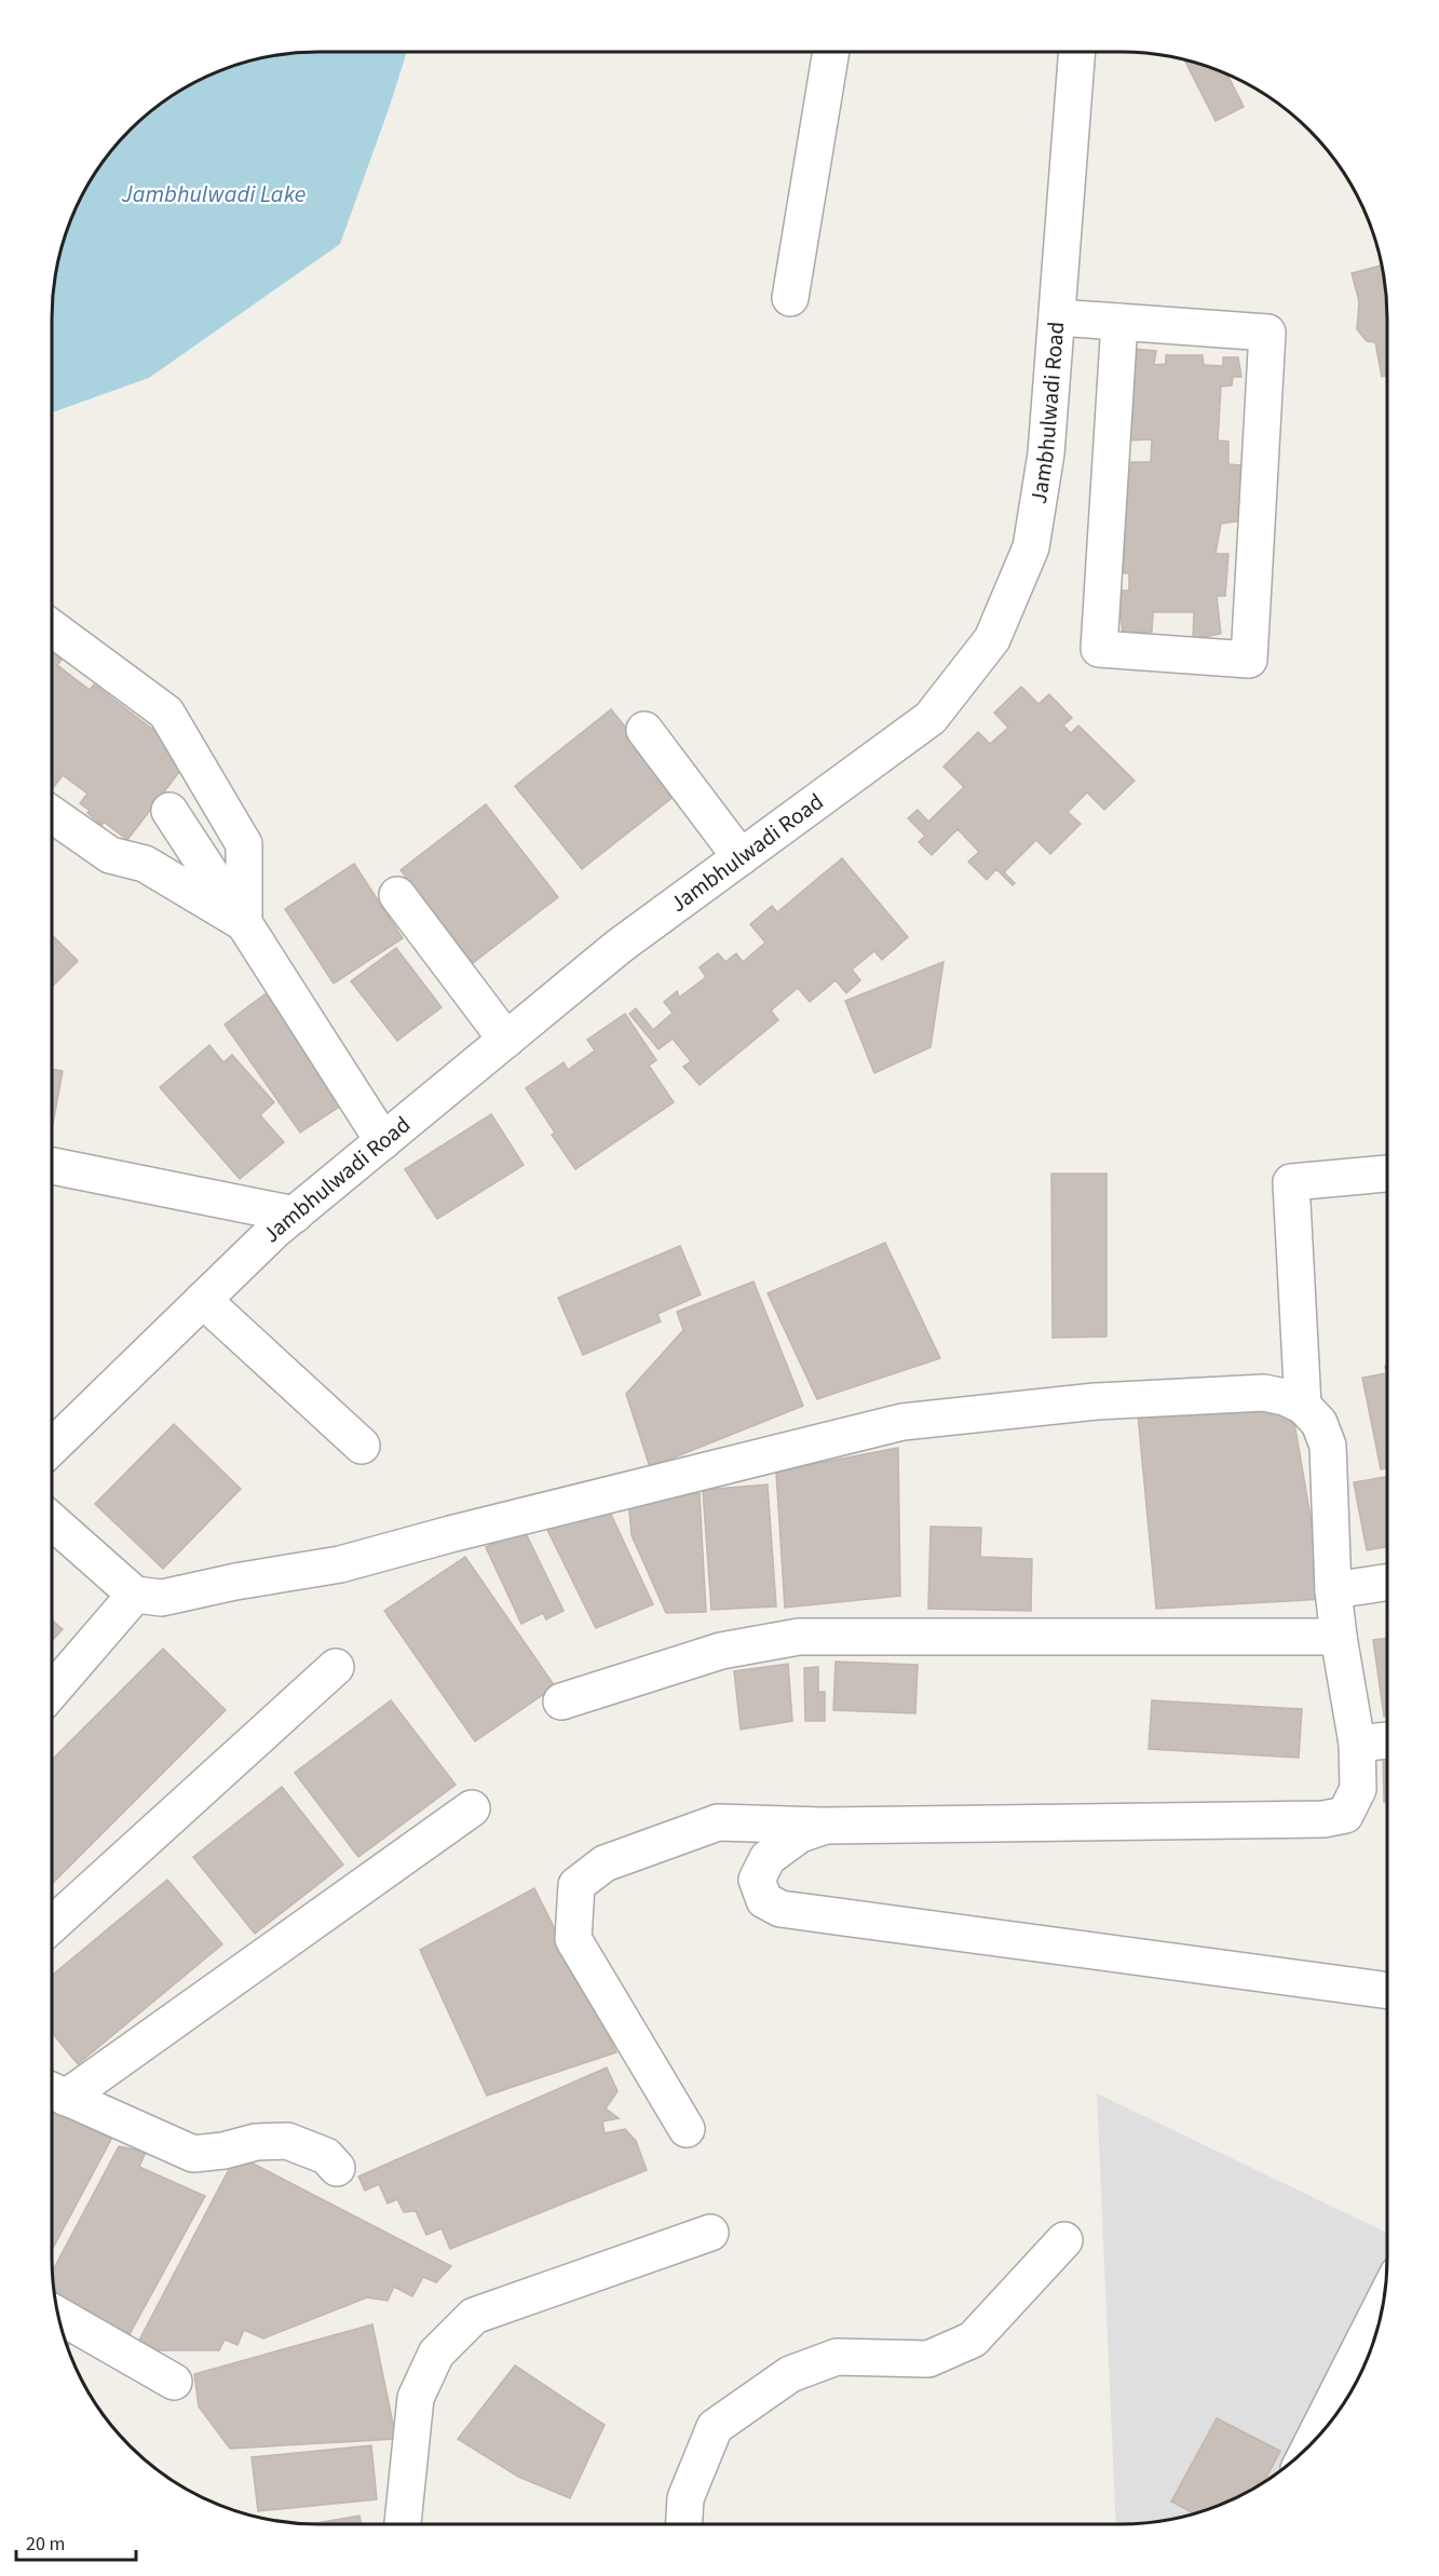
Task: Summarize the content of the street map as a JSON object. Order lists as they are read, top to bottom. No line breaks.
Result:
{"streets":{"street":["Jambhulwadi Road"]},"water":["Jambhulwadi Lake"],"scale_bar":"20 m"}
